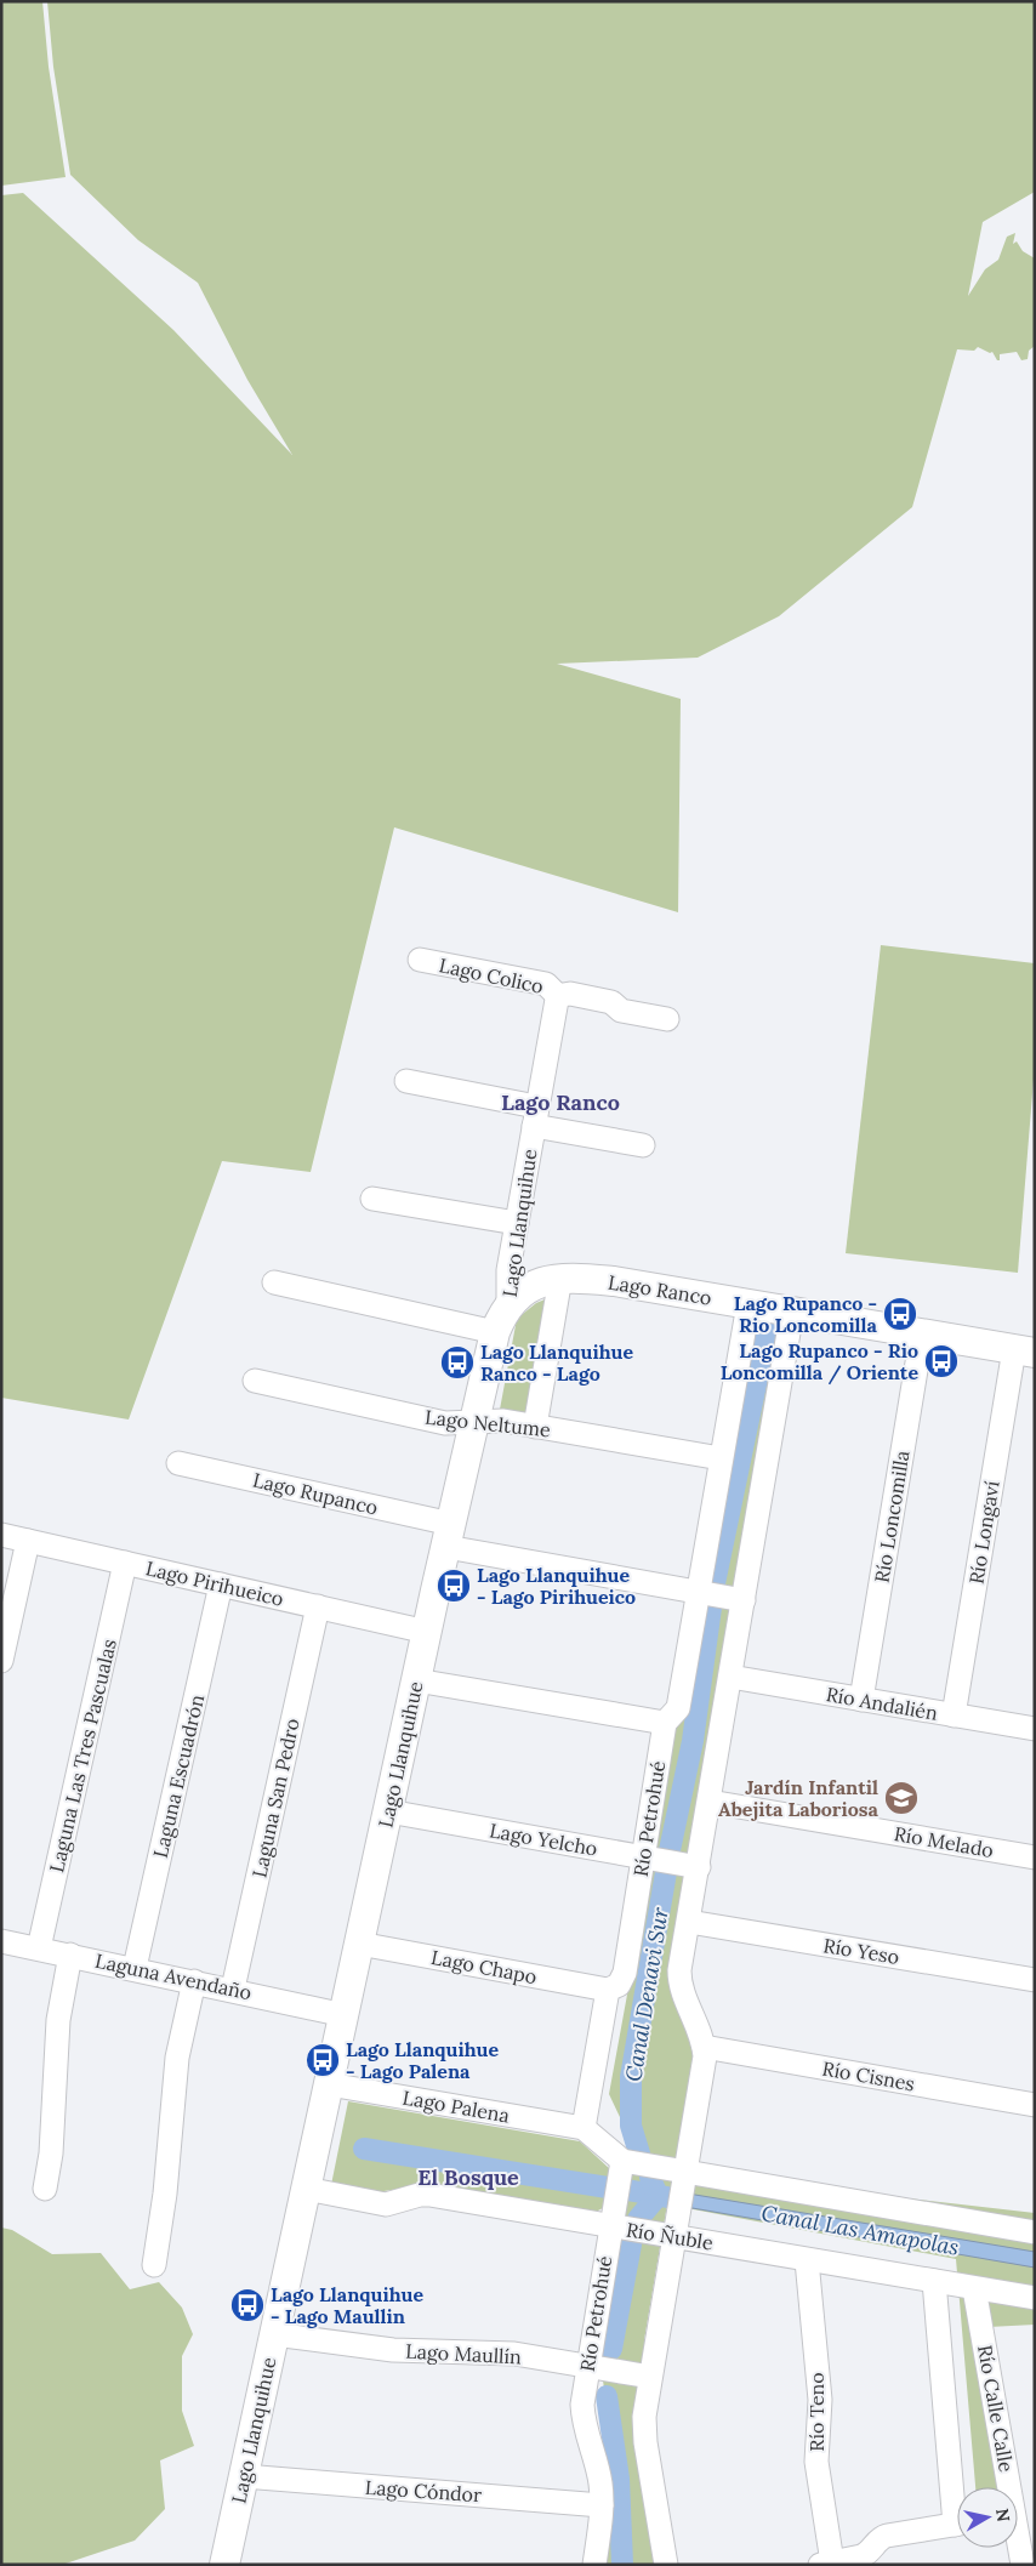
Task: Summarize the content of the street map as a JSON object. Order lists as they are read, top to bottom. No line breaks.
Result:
{"streets":{"street":["Lago Colico","Lago Llanquihue","Lago Ranco","Lago Neltume","Lago Rupanco","Río Loncomilla","Río Longaví","Lago Pirihueico","Río Andalién","Laguna Las Tres Pascualas","Laguna Escuadrón","Laguna San Pedro","Río Petrohué","Lago Yelcho","Río Melado","Río Yeso","Lago Chapo","Laguna Avendaño","Río Cisnes","Lago Palena","Río Ñuble","Lago Maullín","Río Calle Calle","Río Teno","Lago Cóndor"]},"crossings":[["Lago Colico","Lago Llanquihue"],["Lago Llanquihue","Lago Ranco"],["Lago Llanquihue","Lago Neltume"],["Lago Llanquihue","Lago Rupanco"],["Lago Llanquihue","Lago Pirihueico"],["Lago Llanquihue","Lago Yelcho"],["Lago Llanquihue","Lago Chapo"],["Lago Llanquihue","Laguna Avendaño"],["Lago Llanquihue","Lago Palena"],["Lago Llanquihue","Río Ñuble"],["Lago Llanquihue","Lago Maullín"],["Lago Llanquihue","Lago Cóndor"],["Lago Ranco","Río Loncomilla"],["Lago Ranco","Río Longaví"],["Lago Ranco","Río Petrohué"],["Lago Neltume","Río Petrohué"],["Lago Rupanco","Río Petrohué"],["Río Loncomilla","Río Andalién"],["Río Longaví","Río Andalién"],["Lago Pirihueico","Laguna Las Tres Pascualas"],["Lago Pirihueico","Laguna Escuadrón"],["Lago Pirihueico","Laguna San Pedro"],["Laguna Las Tres Pascualas","Laguna Avendaño"],["Laguna Escuadrón","Laguna Avendaño"],["Laguna San Pedro","Laguna Avendaño"],["Río Petrohué","Lago Yelcho"],["Río Petrohué","Lago Chapo"],["Río Petrohué","Lago Palena"],["Río Petrohué","Río Ñuble"],["Río Petrohué","Lago Maullín"],["Río Petrohué","Lago Cóndor"],["Río Ñuble","Río Calle Calle"],["Río Ñuble","Río Teno"]],"districts":["Lago Ranco","El Bosque"],"water":["Canal Denavi Sur","Canal Las Amapolas"],"places":{"bus stop":["Lago Rupanco - Rio Loncomilla","Lago Rupanco - Rio Loncomilla / Oriente","Lago Llanquihue Ranco - Lago","Lago Llanquihue - Lago Pirihueico","Lago Llanquihue - Lago Palena","Lago Llanquihue - Lago Maullin"],"school or university":["Jardín Infantil Abejita Laboriosa"]},"north":"right"}
